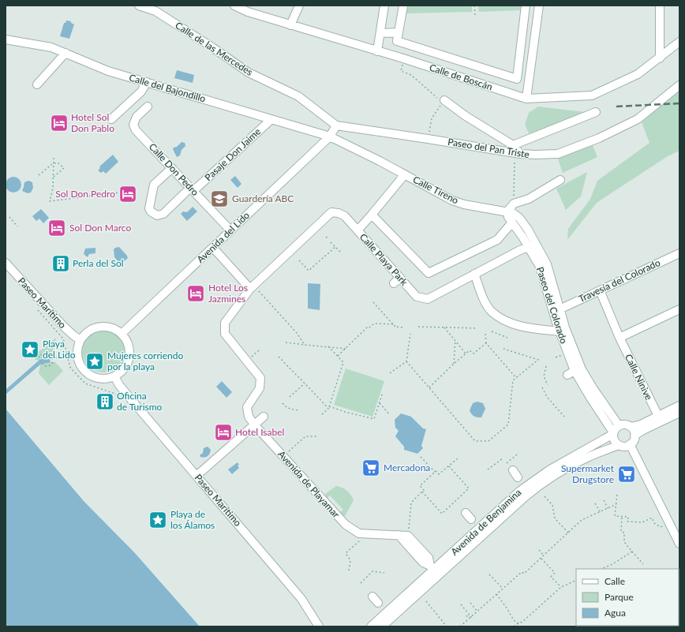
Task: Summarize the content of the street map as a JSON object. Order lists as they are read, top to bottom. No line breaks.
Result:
{"streets":{"street":["Calle de las Mercedes","Calle de Boscán","Calle del Bajondillo","Paseo del Pan Triste","Pasaje Don Jaime","Calle Don Pedro","Calle Tireno","Avenida del Lido","Calle Playa Park","Travesía del Colorado","Paseo Marítimo","Paseo del Colorado","Calle Ninive","Avenida de Playamar","Avenida de Benjamina"]},"crossings":[["Calle de las Mercedes","Paseo del Pan Triste"],["Calle de las Mercedes","Avenida del Lido"],["Calle del Bajondillo","Pasaje Don Jaime"],["Calle del Bajondillo","Calle Tireno"],["Calle del Bajondillo","Avenida del Lido"],["Paseo del Pan Triste","Avenida del Lido"],["Pasaje Don Jaime","Calle Don Pedro"],["Calle Don Pedro","Avenida del Lido"],["Calle Tireno","Avenida del Lido"],["Calle Tireno","Paseo del Colorado"],["Avenida del Lido","Paseo Marítimo"],["Calle Playa Park","Paseo del Colorado"],["Calle Playa Park","Avenida de Playamar"],["Travesía del Colorado","Paseo del Colorado"],["Travesía del Colorado","Calle Ninive"],["Paseo del Colorado","Avenida de Benjamina"]],"places":{"hotel":["Hotel Sol Don Pablo","Sol Don Pedro","Sol Don Marco","Hotel Los Jazmines","Hotel Isabel"],"school or university":["Guardería ABC"],"building":["Perla del Sol","Oficina de Turismo"],"place":["Playa del Lido","Mujeres corriendo por la playa","Playa de los Álamos"],"supermarket":["Mercadona","Supermarket Drugstore"]},"legend":["Calle","Parque","Agua"]}
